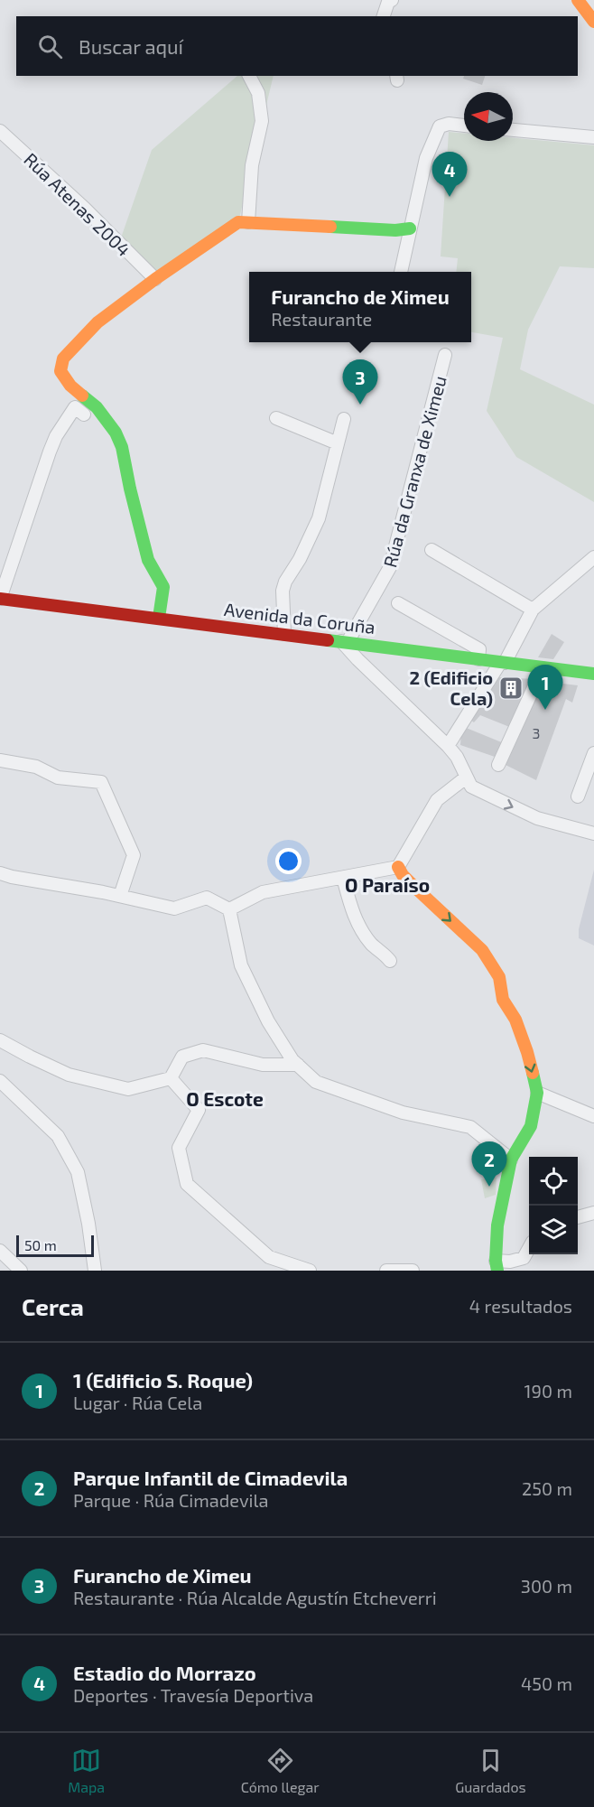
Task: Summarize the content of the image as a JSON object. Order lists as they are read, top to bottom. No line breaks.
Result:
{"streets":{"street":["Rúa Atenas 2004","Rúa da Granxa de Ximeu","Avenida da Coruña"]},"crossings":[["Rúa da Granxa de Ximeu","Avenida da Coruña"]],"districts":["O Paraíso","O Escote"],"places":{"building":["2 (Edificio Cela)"]},"house_numbers":["3"],"scale_bar":"50 m","north":"left","page":{"search":"Buscar aquí","pins":["4","3","1","2"],"popup":["Furancho de Ximeu","Restaurante"],"scale":"50 m","heading":["Cerca","4 resultados"],"list":[{"mark":"1","name":"1 (Edificio S. Roque)","note":"Lugar · Rúa Cela","value":"190 m"},{"mark":"2","name":"Parque Infantil de Cimadevila","note":"Parque · Rúa Cimadevila","value":"250 m"},{"mark":"3","name":"Furancho de Ximeu","note":"Restaurante · Rúa Alcalde Agustín Etcheverri","value":"300 m"},{"mark":"4","name":"Estadio do Morrazo","note":"Deportes · Travesía Deportiva","value":"450 m"}],"nav":["Mapa","Cómo llegar","Guardados"]}}
